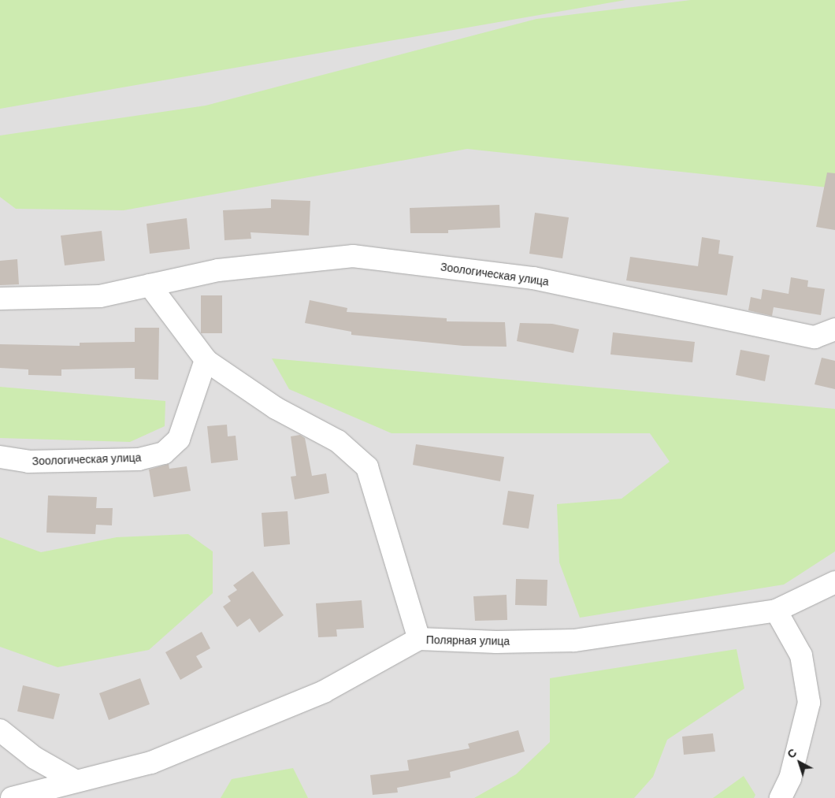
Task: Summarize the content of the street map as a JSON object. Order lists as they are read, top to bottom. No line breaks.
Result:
{"streets":{"street":["Зоологическая улица","Полярная улица"]},"north":"top left"}
